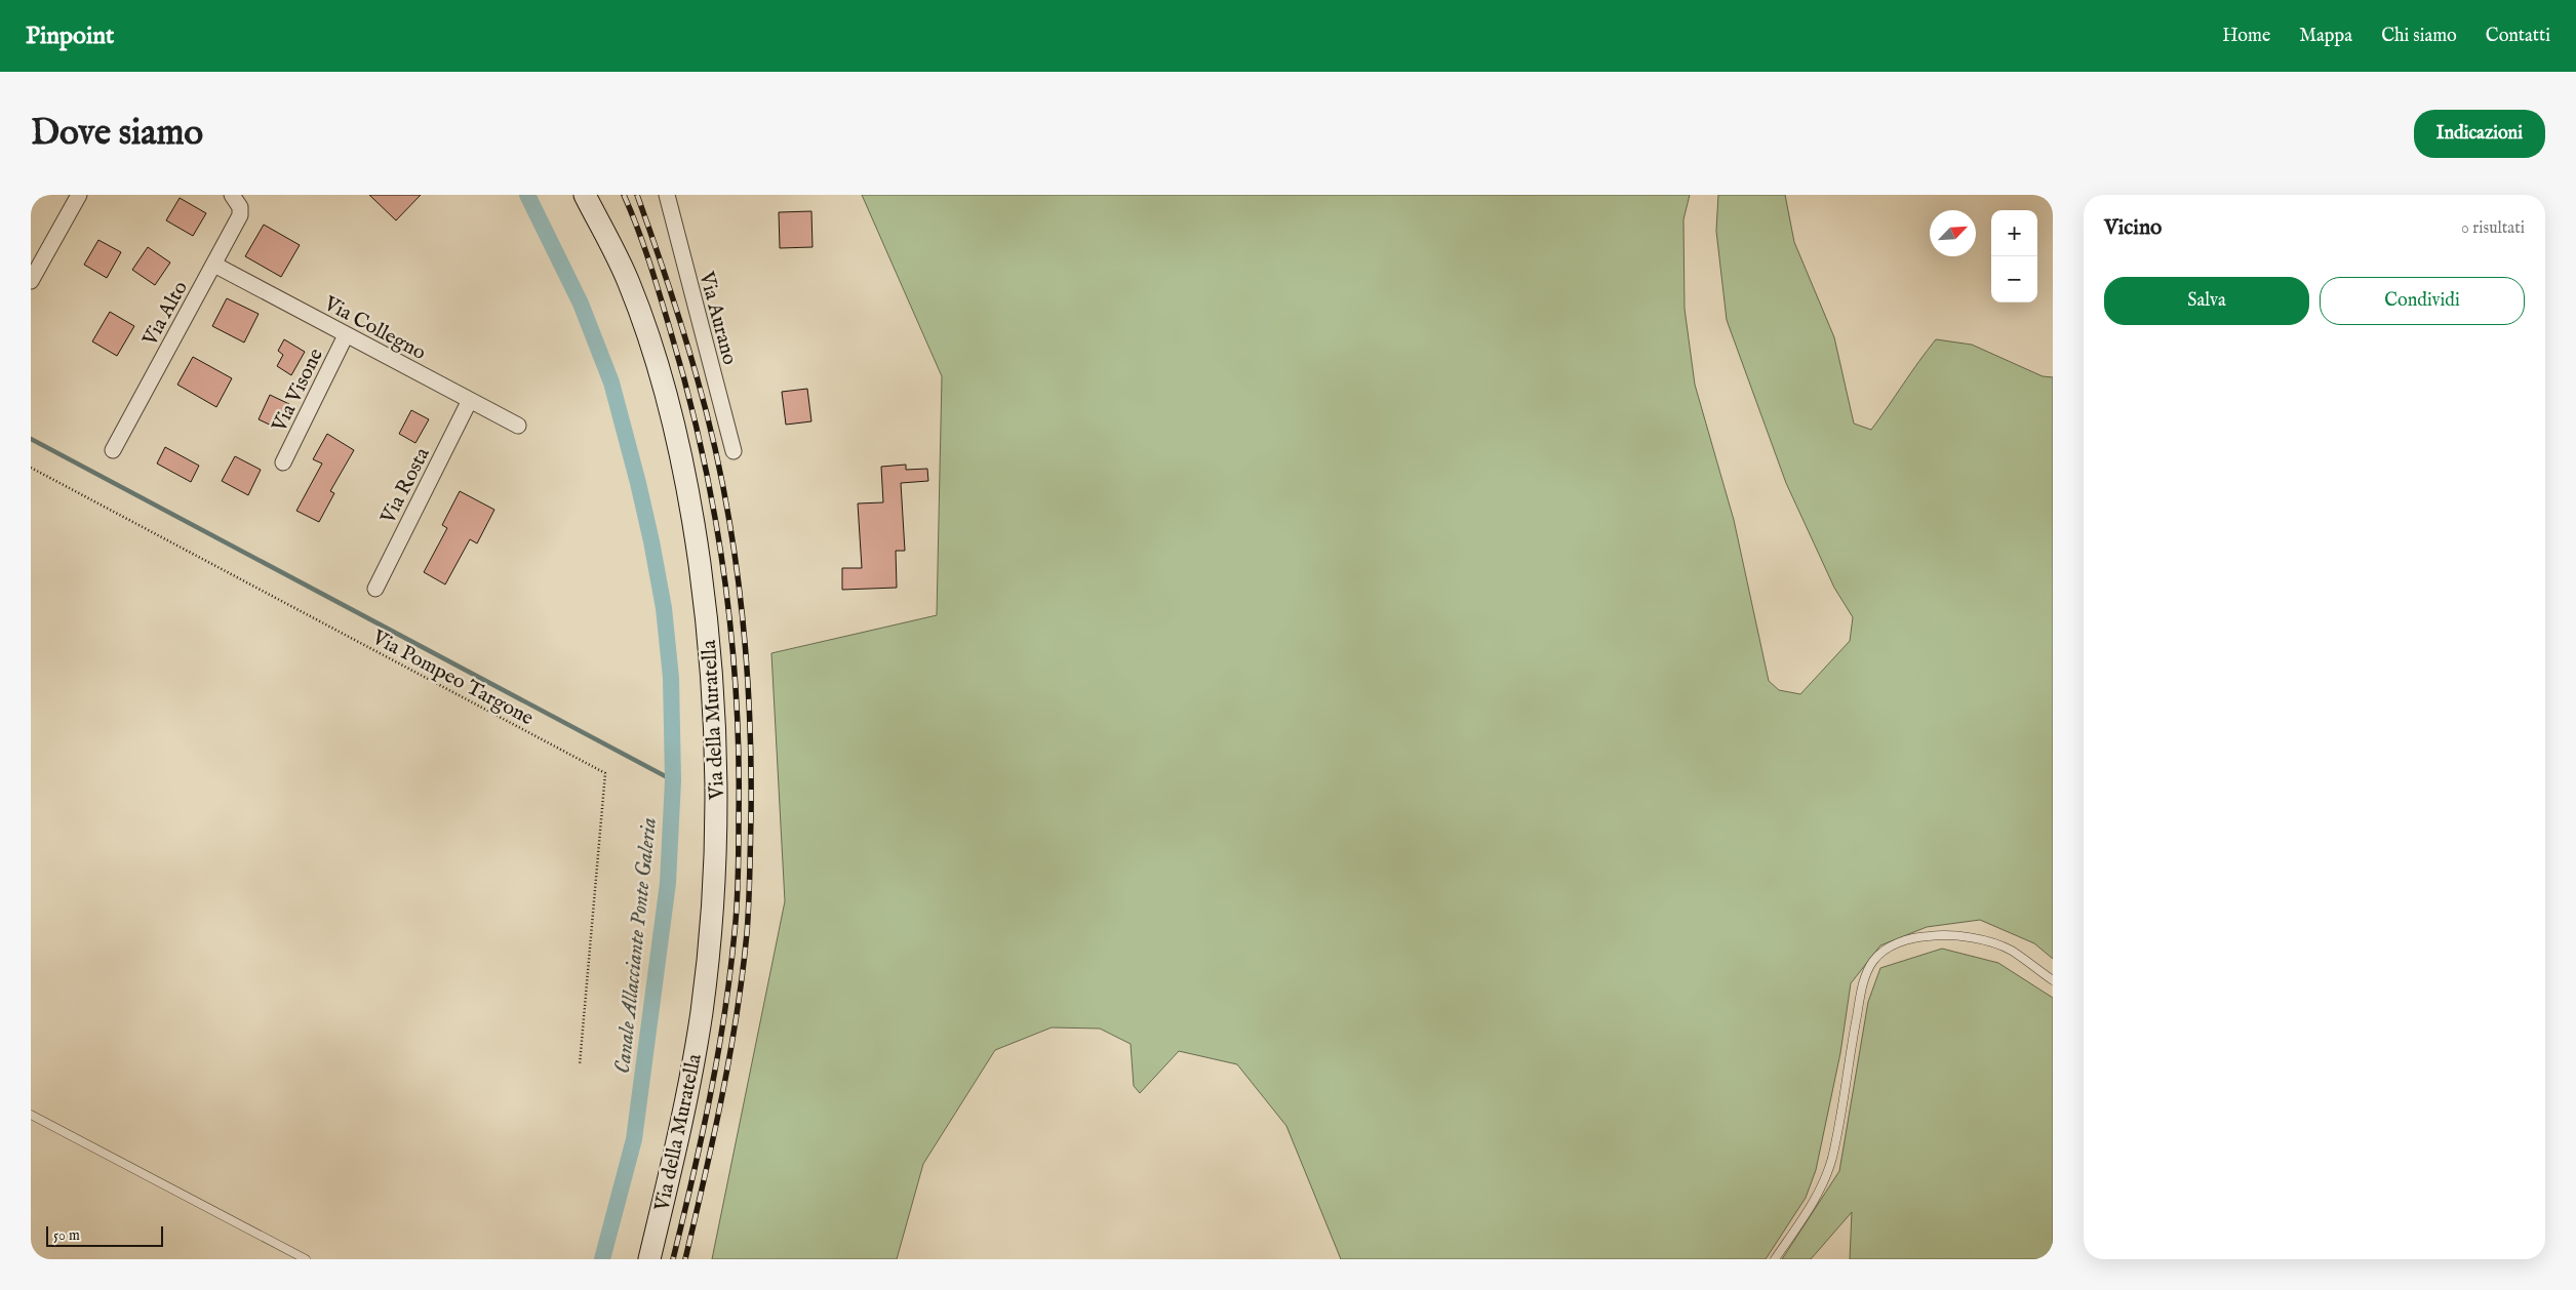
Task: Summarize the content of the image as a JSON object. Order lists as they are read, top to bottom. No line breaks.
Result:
{"streets":{"street":["Via Alto","Via Aurano","Via Collegno","Via Visone","Via Rosta","Via della Muratella"],"path":["Via Pompeo Targone"]},"crossings":[["Via Alto","Via Collegno"],["Via Collegno","Via Visone"],["Via Collegno","Via Rosta"]],"water":["Canale Allacciante Ponte Galeria"],"scale_bar":"50 m","north":"top right","page":{"header":"Pinpoint","nav":["Home","Mappa","Chi siamo","Contatti"],"buttons":["Indicazioni",["Salva","Condividi"]],"title":"Dove siamo","heading":["Vicino","0 risultati"],"map_buttons":["+","−"],"scale":"50 m"}}
